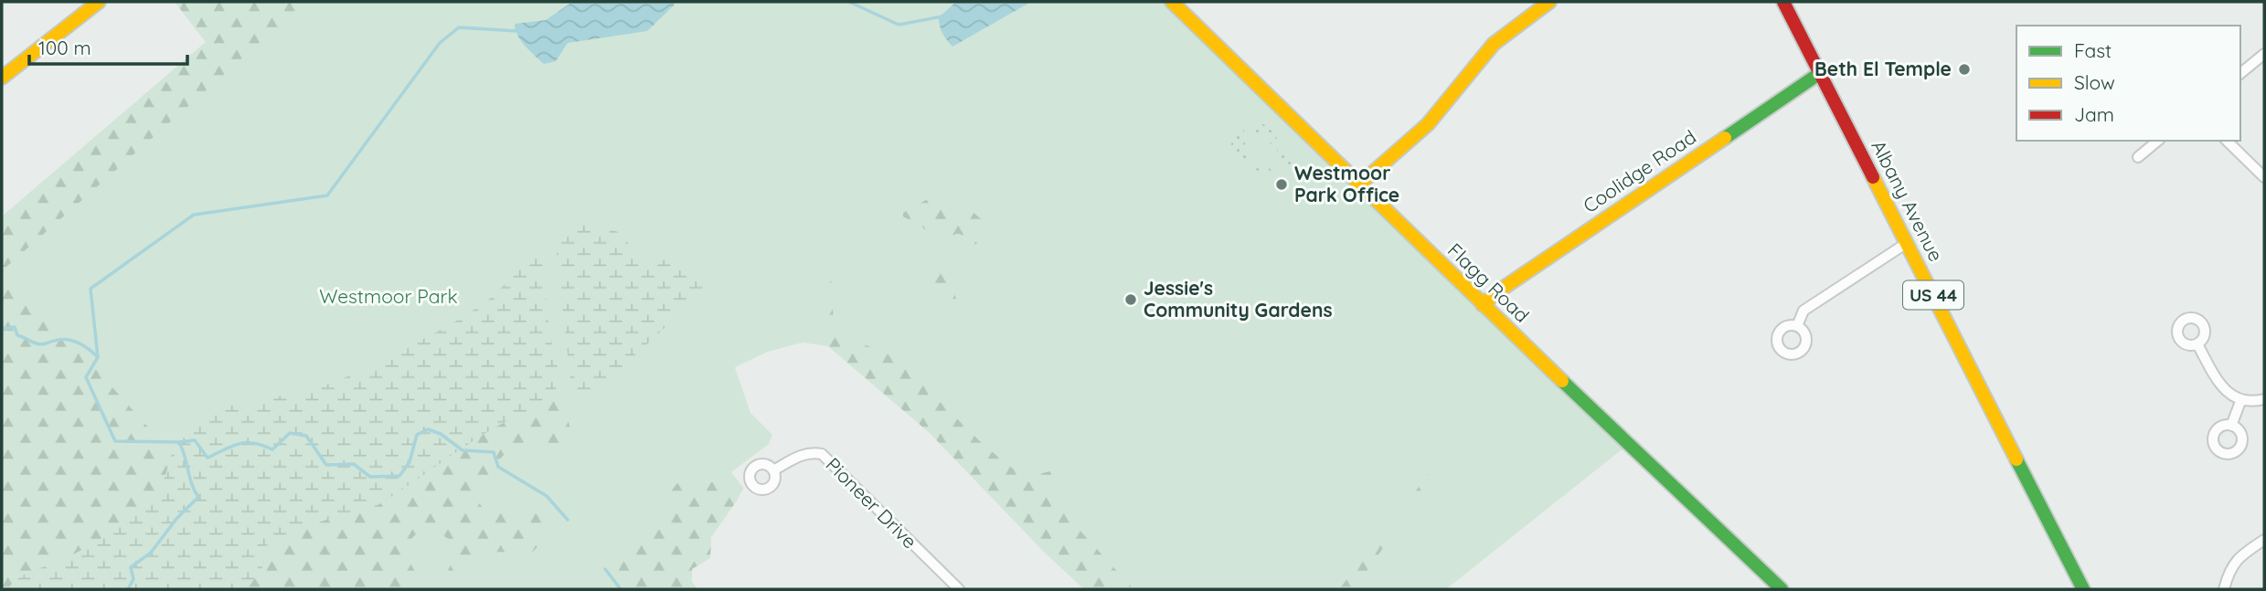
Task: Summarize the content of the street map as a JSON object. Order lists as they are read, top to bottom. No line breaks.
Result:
{"streets":{"main road":["Coolidge Road","Albany Avenue","Flagg Road","US 44"],"street":["Pioneer Drive"]},"crossings":[["Coolidge Road","Albany Avenue"],["Coolidge Road","Flagg Road"]],"parks":["Westmoor Park"],"places":["Beth El Temple","Westmoor Park Office","Jessie's Community Gardens"],"legend":["Fast","Slow","Jam"],"scale_bar":"100 m"}
